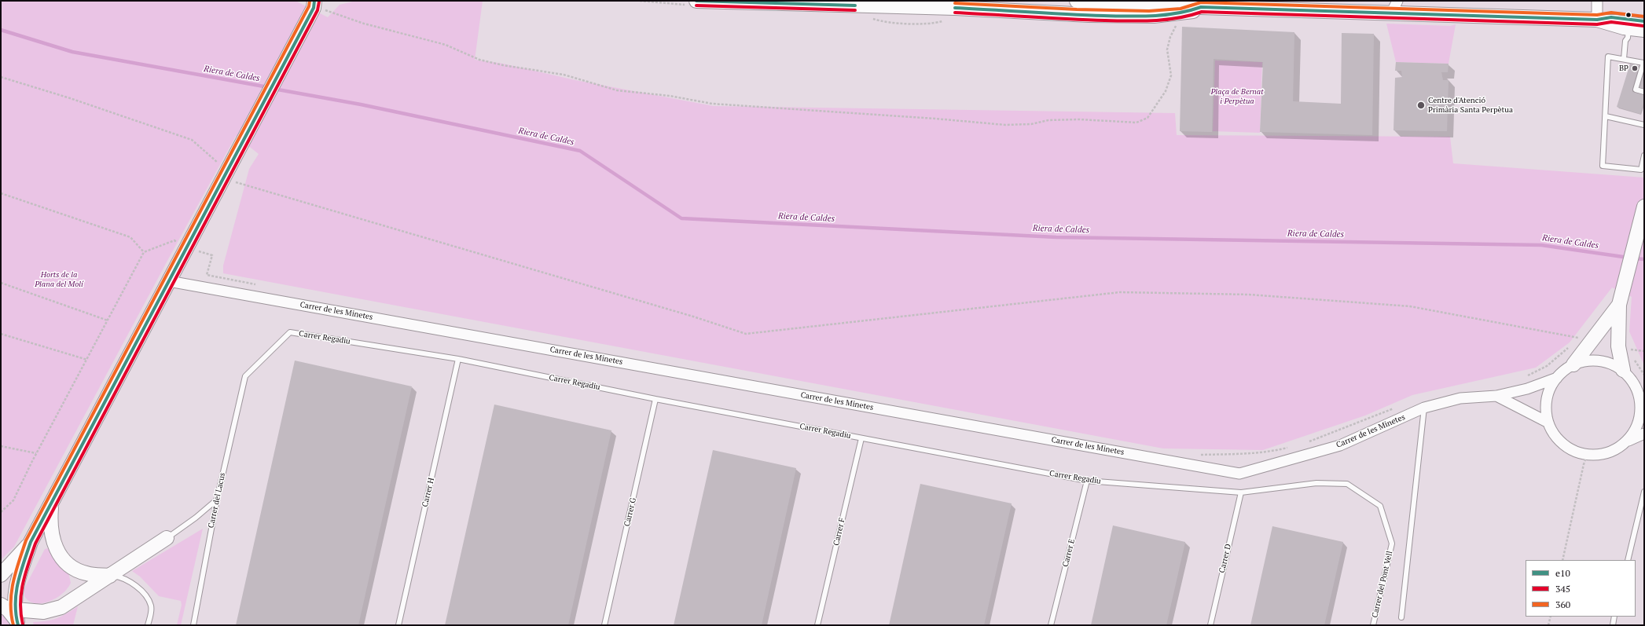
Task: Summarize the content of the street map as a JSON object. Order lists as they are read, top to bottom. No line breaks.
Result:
{"streets":{"street":["Carrer de les Minetes"],"lane":["Carrer Regadiu","Carrer H","Carrer del Lacus","Carrer G","Carrer F","Carrer E","Carrer D","Carrer del Pont Vell"]},"crossings":[["Carrer Regadiu","Carrer H"],["Carrer Regadiu","Carrer del Lacus"],["Carrer Regadiu","Carrer G"],["Carrer Regadiu","Carrer F"],["Carrer Regadiu","Carrer E"],["Carrer Regadiu","Carrer D"],["Carrer Regadiu","Carrer del Pont Vell"]],"water":["Riera de Caldes"],"parks":["Plaça de Bernat i Perpètua","Horts de la Plana del Molí"],"places":["BP","Centre d'Atenció Primària Santa Perpètua"],"lines":["transit line e10","transit line 360","transit line 345"],"legend":["e10","345","360"]}
